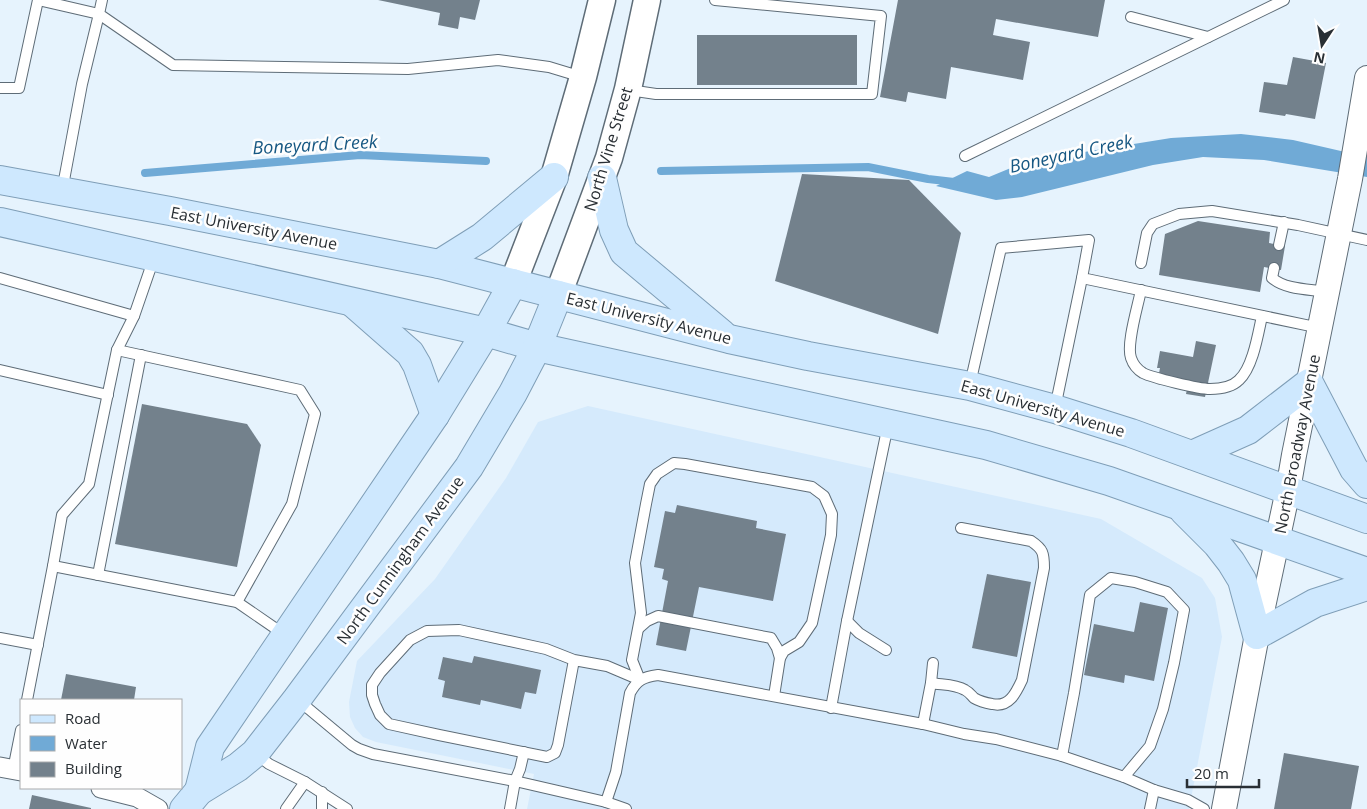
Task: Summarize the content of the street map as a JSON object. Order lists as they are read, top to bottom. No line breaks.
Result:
{"streets":{"main road":["North Vine Street","East University Avenue","North Cunningham Avenue"],"street":["North Broadway Avenue"]},"crossings":[["North Vine Street","East University Avenue"],["North Vine Street","North Cunningham Avenue"],["East University Avenue","North Broadway Avenue"],["East University Avenue","North Cunningham Avenue"]],"water":["Boneyard Creek"],"legend":["Road","Water","Building"],"scale_bar":"20 m","north":"bottom"}
